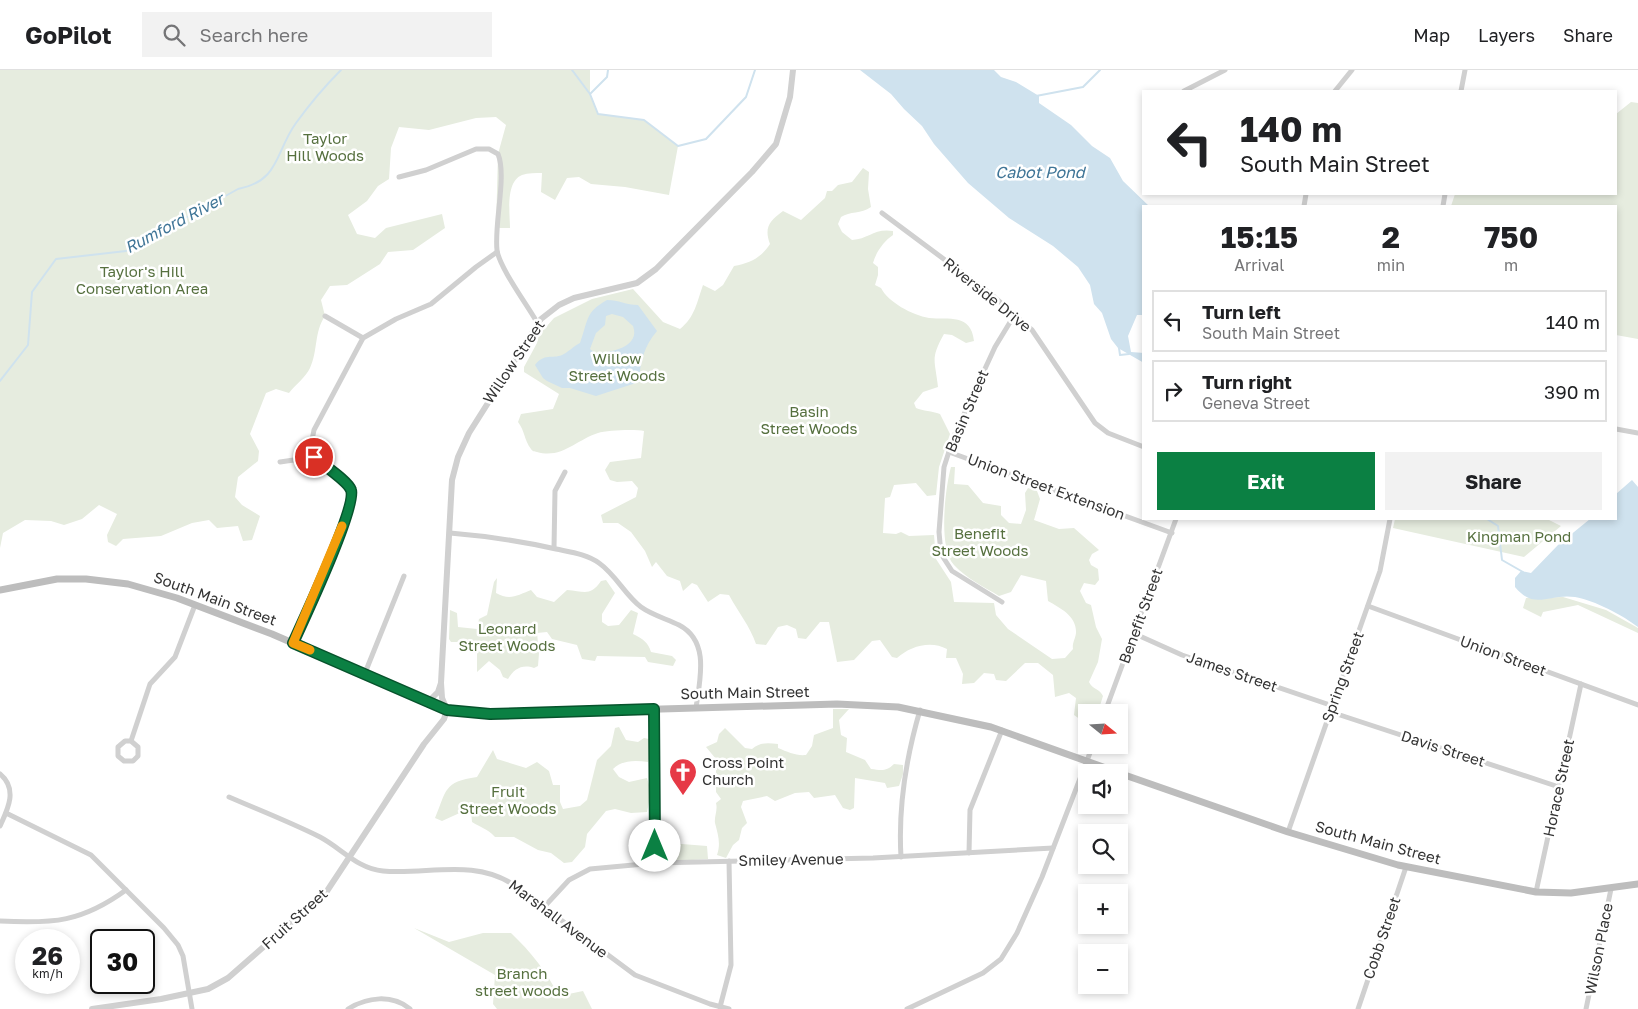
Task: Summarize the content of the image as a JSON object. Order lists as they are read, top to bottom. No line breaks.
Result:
{"streets":{"main road":["South Main Street"],"street":["Riverside Drive","Willow Street","Basin Street","Union Street Extension","Benefit Street","Union Street","James Street","Spring Street","Davis Street","Horace Street","Smiley Avenue","Fruit Street","Marshall Avenue","Cobb Street","Wilson Place"]},"crossings":[["Riverside Drive","Basin Street"],["Willow Street","South Main Street"],["Willow Street","Fruit Street"],["Basin Street","Union Street Extension"],["Union Street Extension","Benefit Street"],["South Main Street","Spring Street"],["South Main Street","Horace Street"],["South Main Street","Fruit Street"],["South Main Street","Cobb Street"],["South Main Street","Wilson Place"],["Benefit Street","James Street"],["Union Street","Spring Street"],["Union Street","Horace Street"],["James Street","Spring Street"],["James Street","Davis Street"],["Spring Street","Davis Street"],["Davis Street","Horace Street"],["Smiley Avenue","Marshall Avenue"],["Fruit Street","Marshall Avenue"]],"water":["Cabot Pond","Rumford River"],"parks":["Taylor Hill Woods","Taylor's Hill Conservation Area","Willow Street Woods","Basin Street Woods","Benefit Street Woods","Kingman Pond","Leonard Street Woods","Fruit Street Woods","Branch street woods"],"places":{"church":["Cross Point Church"]},"north":"right","page":{"header":"GoPilot","search":"Search here","nav":["Map","Layers","Share"],"turn":["140 m","South Main Street"],"eta":["15:15","Arrival","2","min","750","m"],"list":[{"name":"Turn left","note":"South Main Street","value":"140 m"},{"name":"Turn right","note":"Geneva Street","value":"390 m"}],"buttons":["Exit","Share"],"map_buttons":["+","−"],"speed":"26 km/h","limit":"30"}}
